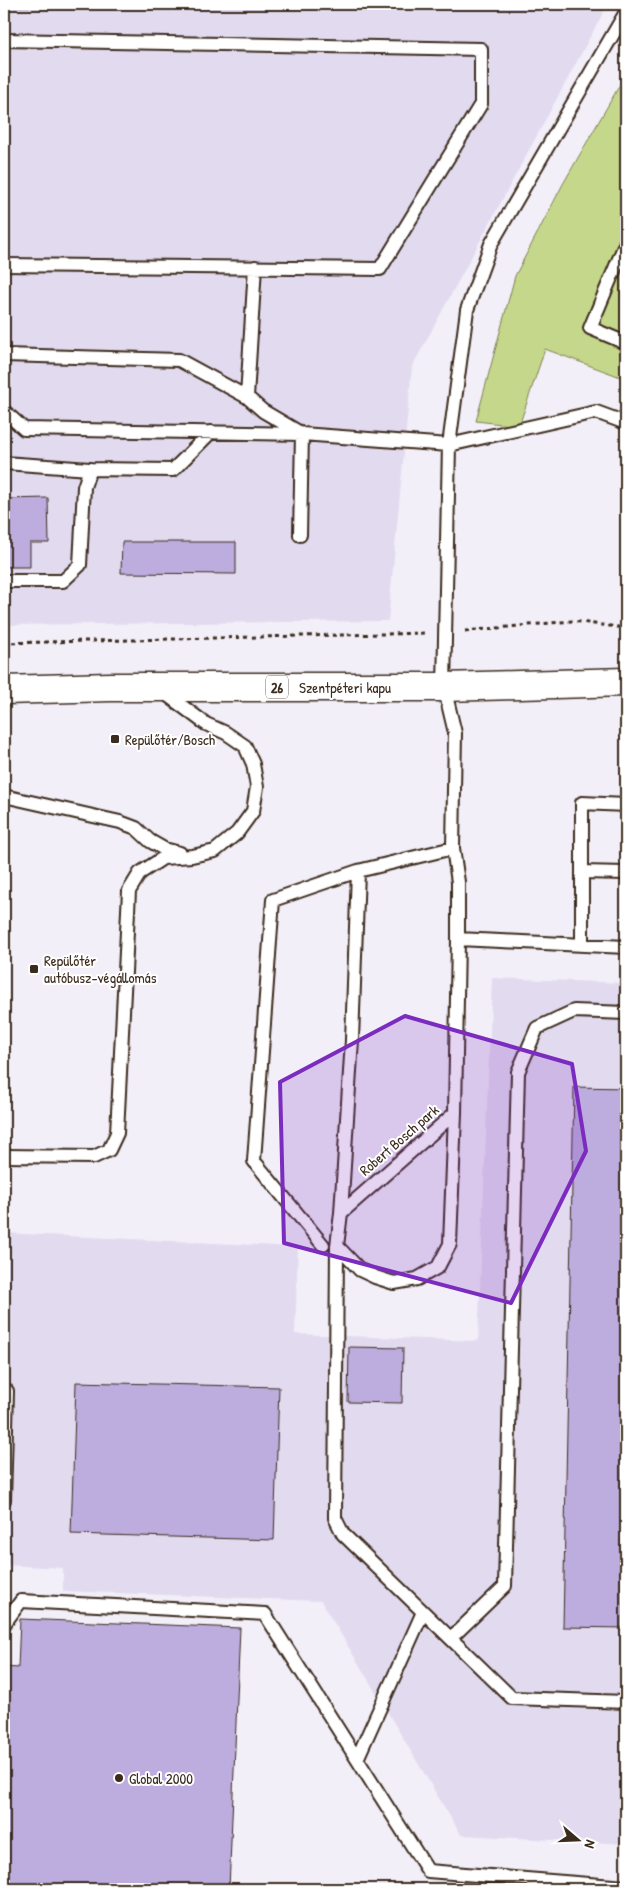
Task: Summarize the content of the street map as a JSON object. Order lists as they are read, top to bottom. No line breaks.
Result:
{"streets":{"main road":["26","Szentpéteri kapu"],"lane":["Robert Bosch park"]},"crossings":[["Szentpéteri kapu","Robert Bosch park"]],"places":{"transit":["Repülőtér/Bosch","Repülőtér autóbusz-végállomás"],"other":["Global 2000"]},"north":"right"}
